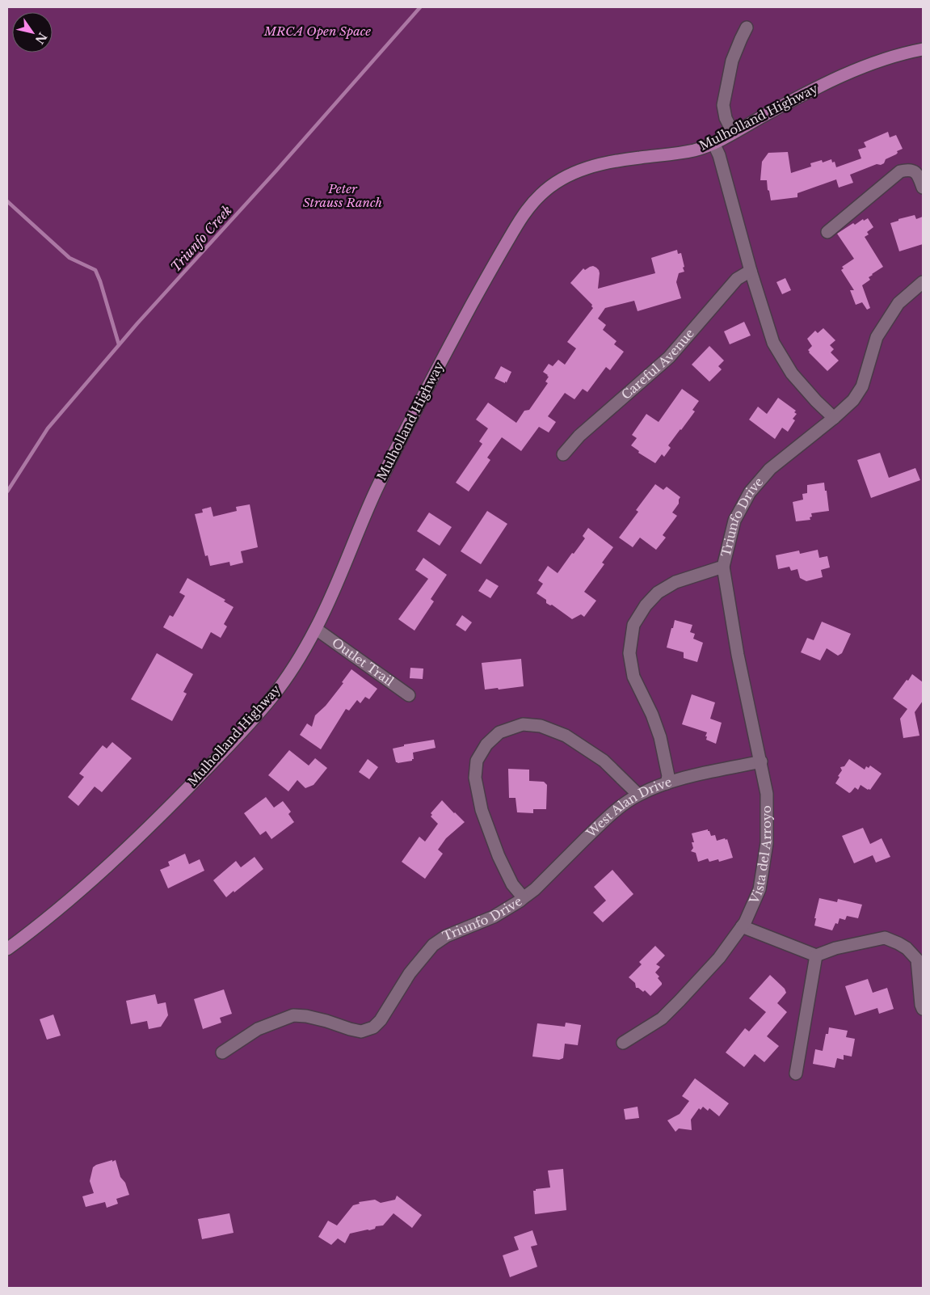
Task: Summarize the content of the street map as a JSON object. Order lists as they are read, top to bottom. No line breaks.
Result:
{"streets":{"main road":["Mulholland Highway"],"street":["Careful Avenue","Triunfo Drive","Outlet Trail","West Alan Drive","Vista del Arroyo"]},"crossings":[["Mulholland Highway","Outlet Trail"],["Triunfo Drive","West Alan Drive"],["Triunfo Drive","Vista del Arroyo"],["West Alan Drive","Vista del Arroyo"]],"water":["Triunfo Creek"],"parks":["MRCA Open Space","Peter Strauss Ranch"],"north":"bottom right"}
